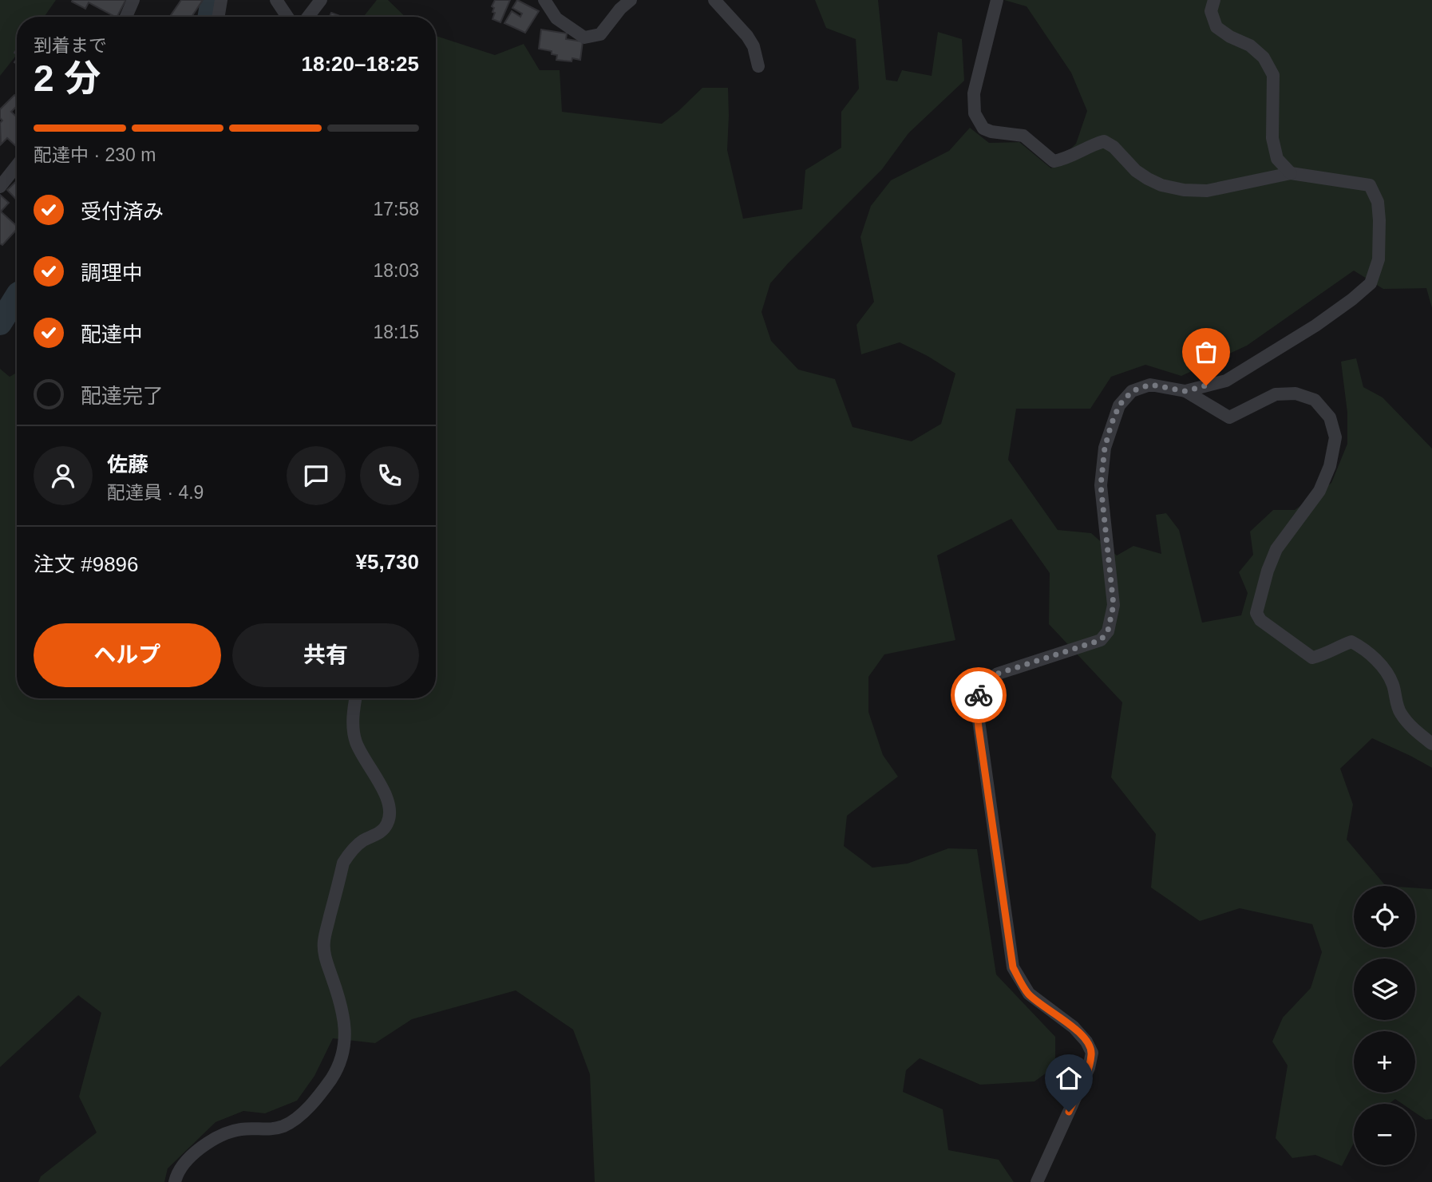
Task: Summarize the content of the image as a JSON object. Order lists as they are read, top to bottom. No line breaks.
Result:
{"page":{"heading":["2 分","到着まで","18:20–18:25"],"panel":["佐藤","配達員 · 4.9","注文 #9896","¥5,730"],"bar":"配達中 · 230 m","list":[["受付済み","17:58"],["調理中","18:03"],["配達中","18:15"],"配達完了"],"buttons":["ヘルプ","共有"],"map_buttons":["+","−"]}}
